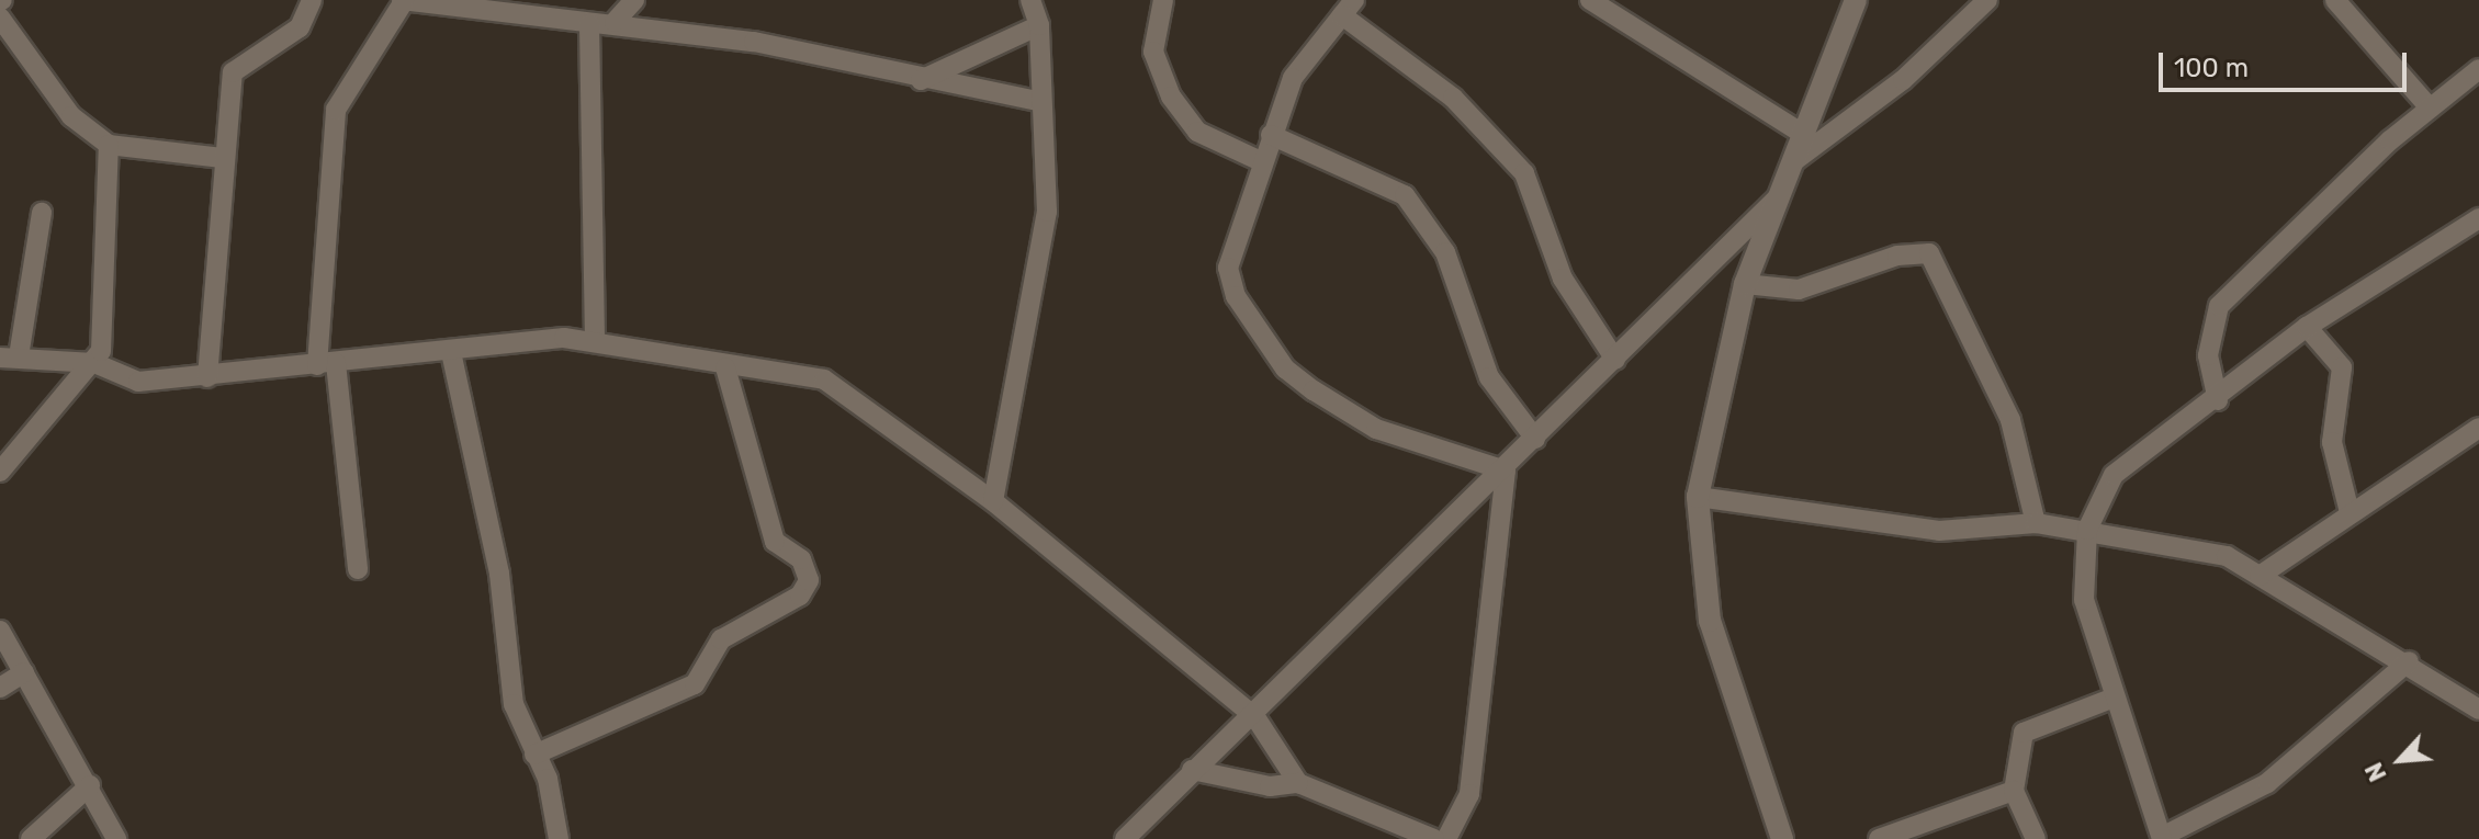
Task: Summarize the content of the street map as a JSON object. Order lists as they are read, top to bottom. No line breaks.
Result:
{"scale_bar":"100 m","north":"bottom left"}
